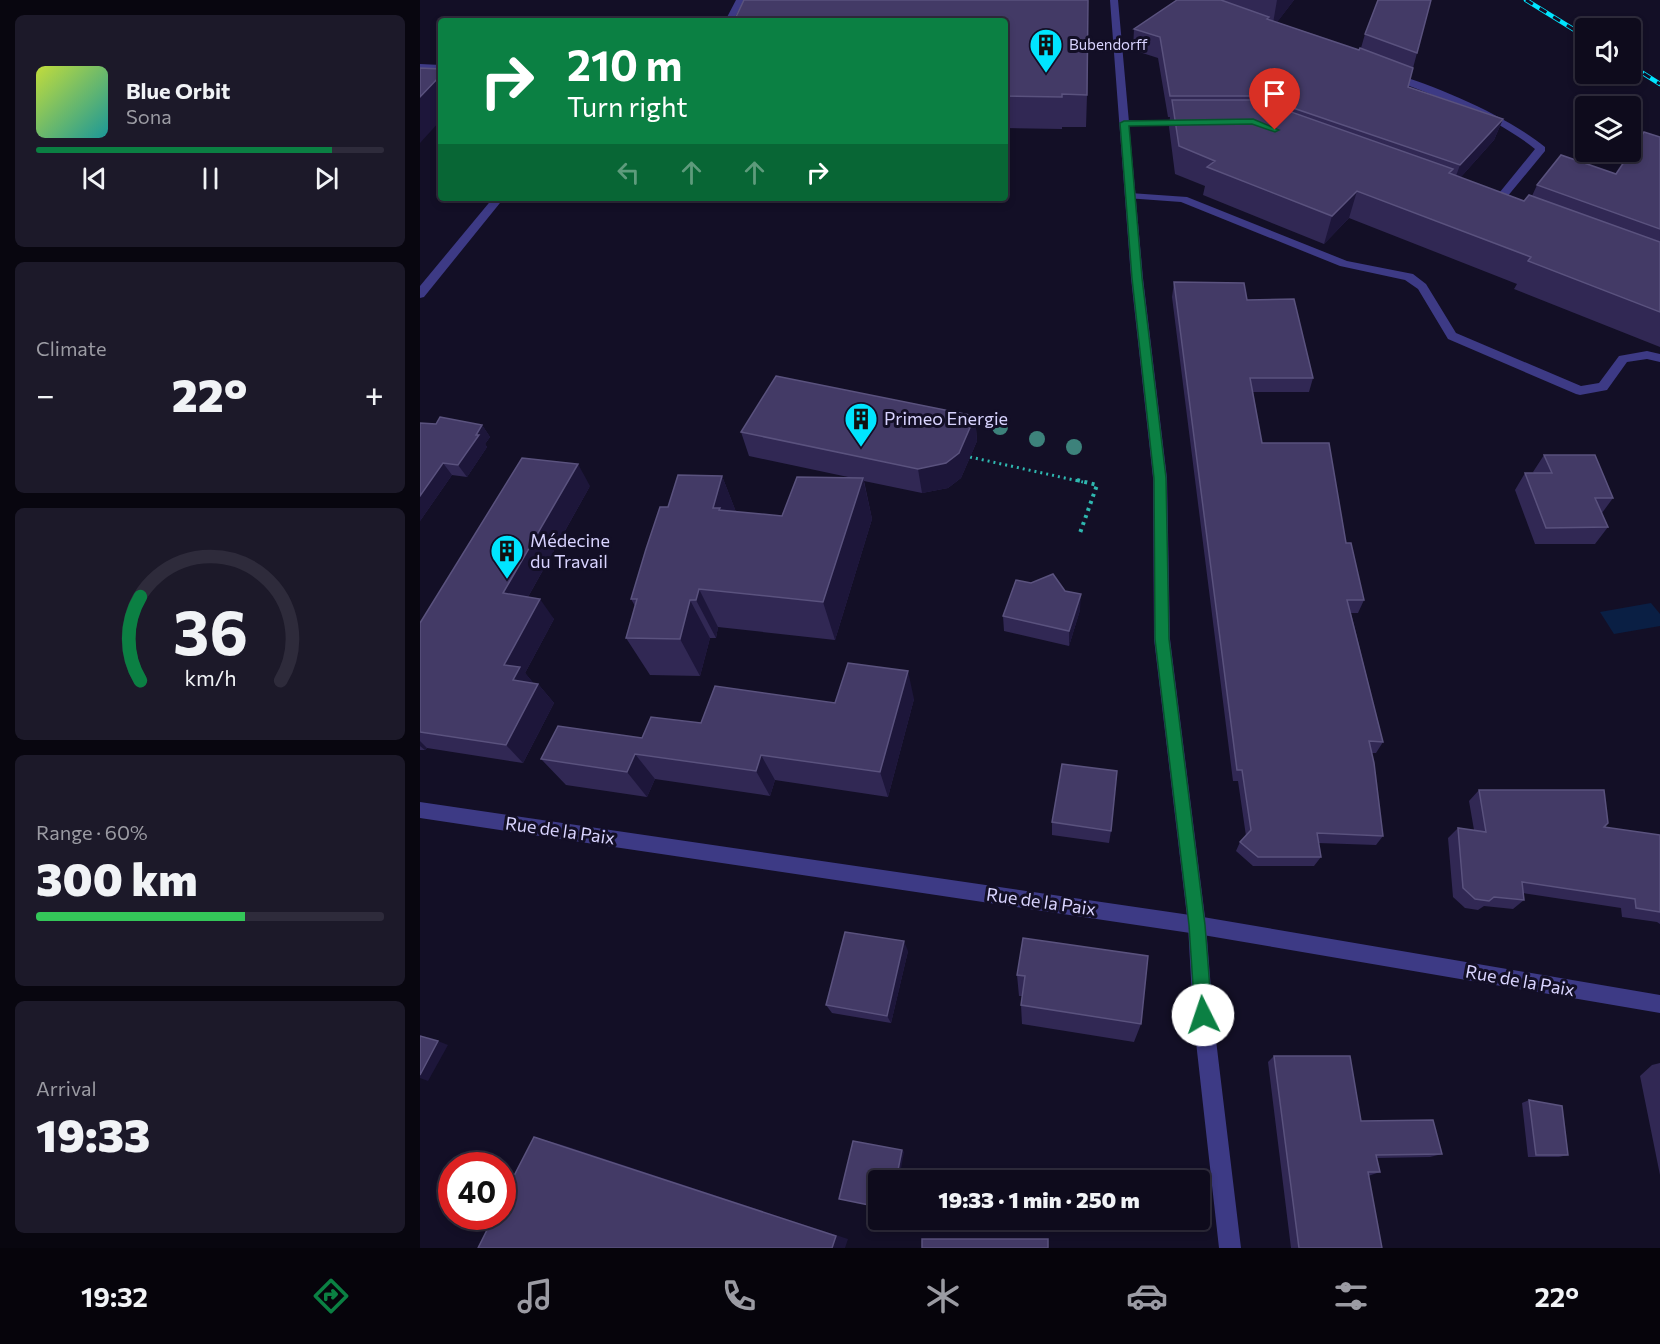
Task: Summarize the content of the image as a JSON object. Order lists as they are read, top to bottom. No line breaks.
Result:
{"streets":{"street":["Rue de la Paix"]},"places":{"building":["Bubendorff","Primeo Energie","Médecine du Travail"]},"page":{"turn":["210 m","Turn right"],"song":["Blue Orbit","Sona"],"tile":["Climate",["Range · 60%","300 km"],["Arrival","19:33"]],"heat":["−","22°","+"],"limit":"40","trip":"19:33 · 1 min · 250 m","tabs":["19:32","22°"],"gauge":["36","km/h"]}}
